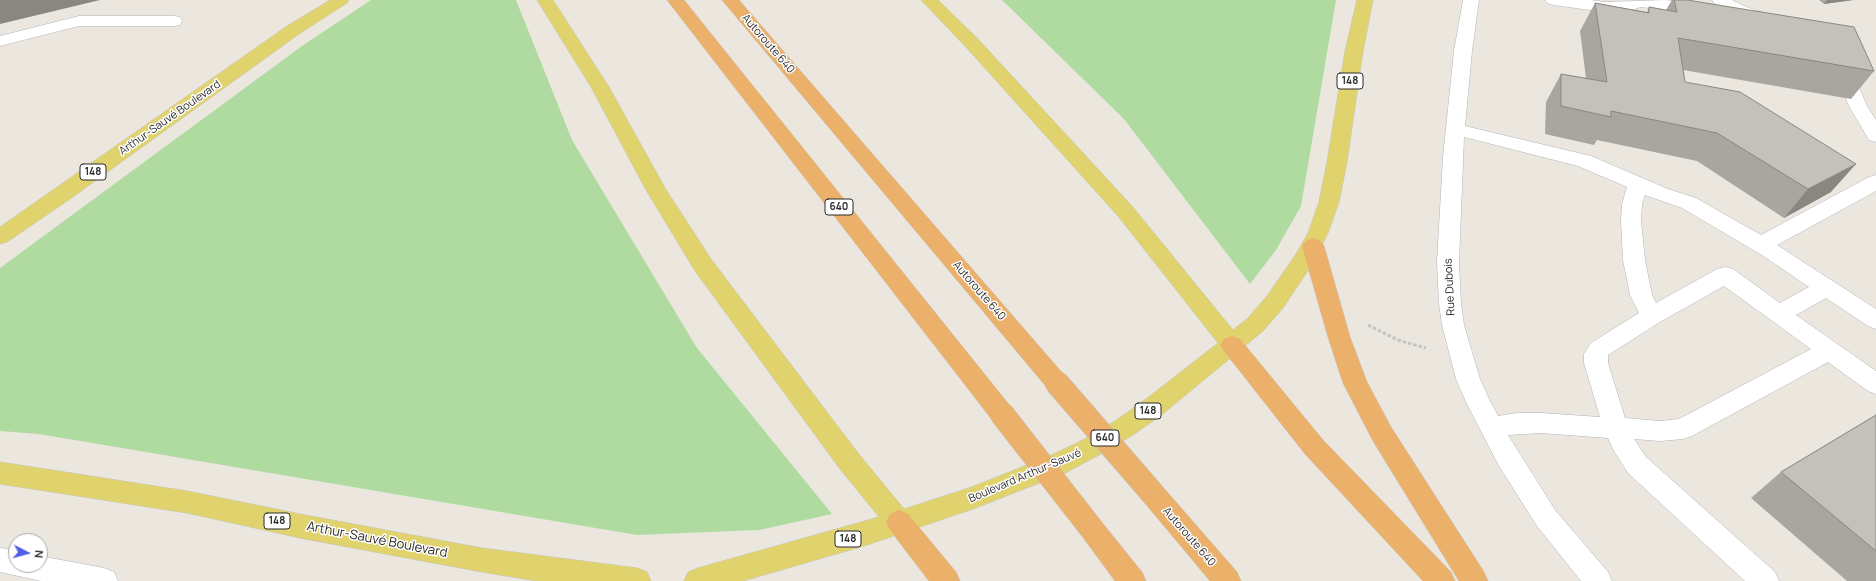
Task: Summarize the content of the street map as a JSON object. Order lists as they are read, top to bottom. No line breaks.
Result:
{"streets":{"highway":["Autoroute 640","640"],"main road":["148","Arthur-Sauvé Boulevard","Boulevard Arthur-Sauvé"],"street":["Rue Dubois"]},"crossings":[["148","Boulevard Arthur-Sauvé"]],"north":"right"}
